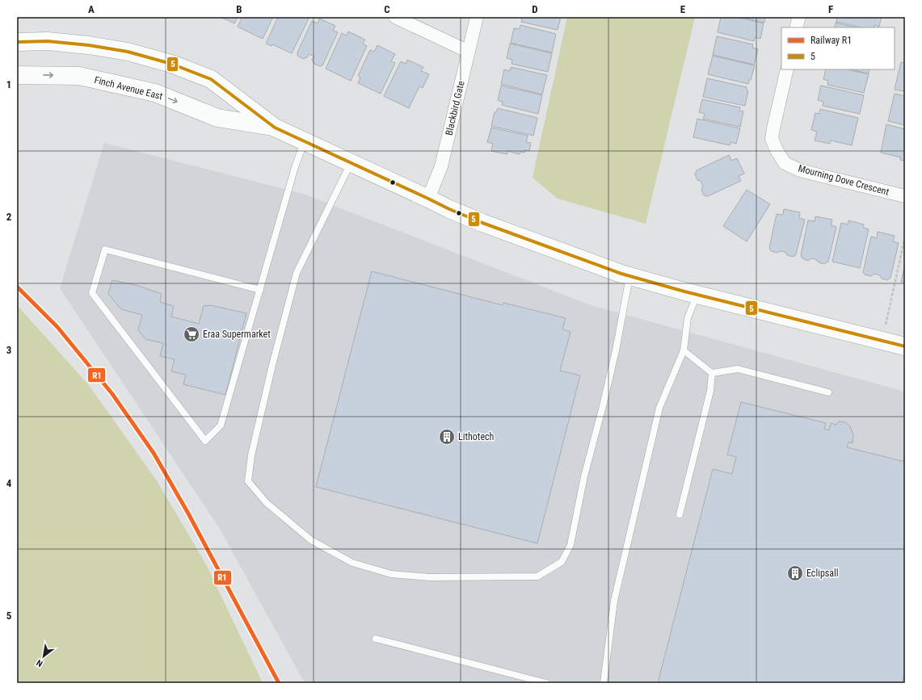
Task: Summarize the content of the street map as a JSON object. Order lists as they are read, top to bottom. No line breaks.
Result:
{"streets":{"main road":["Finch Avenue East"],"street":["Blackbird Gate","Mourning Dove Crescent"]},"crossings":[["Finch Avenue East","Blackbird Gate"]],"places":{"supermarket":["Eraa Supermarket"],"building":["Lithotech","Eclipsall"]},"lines":["transit line 5","rail line R1"],"legend":["Railway R1","5"],"north":"bottom left","grid":{"columns":["A","B","C","D","E","F"],"rows":["1","2","3","4","5"]}}
